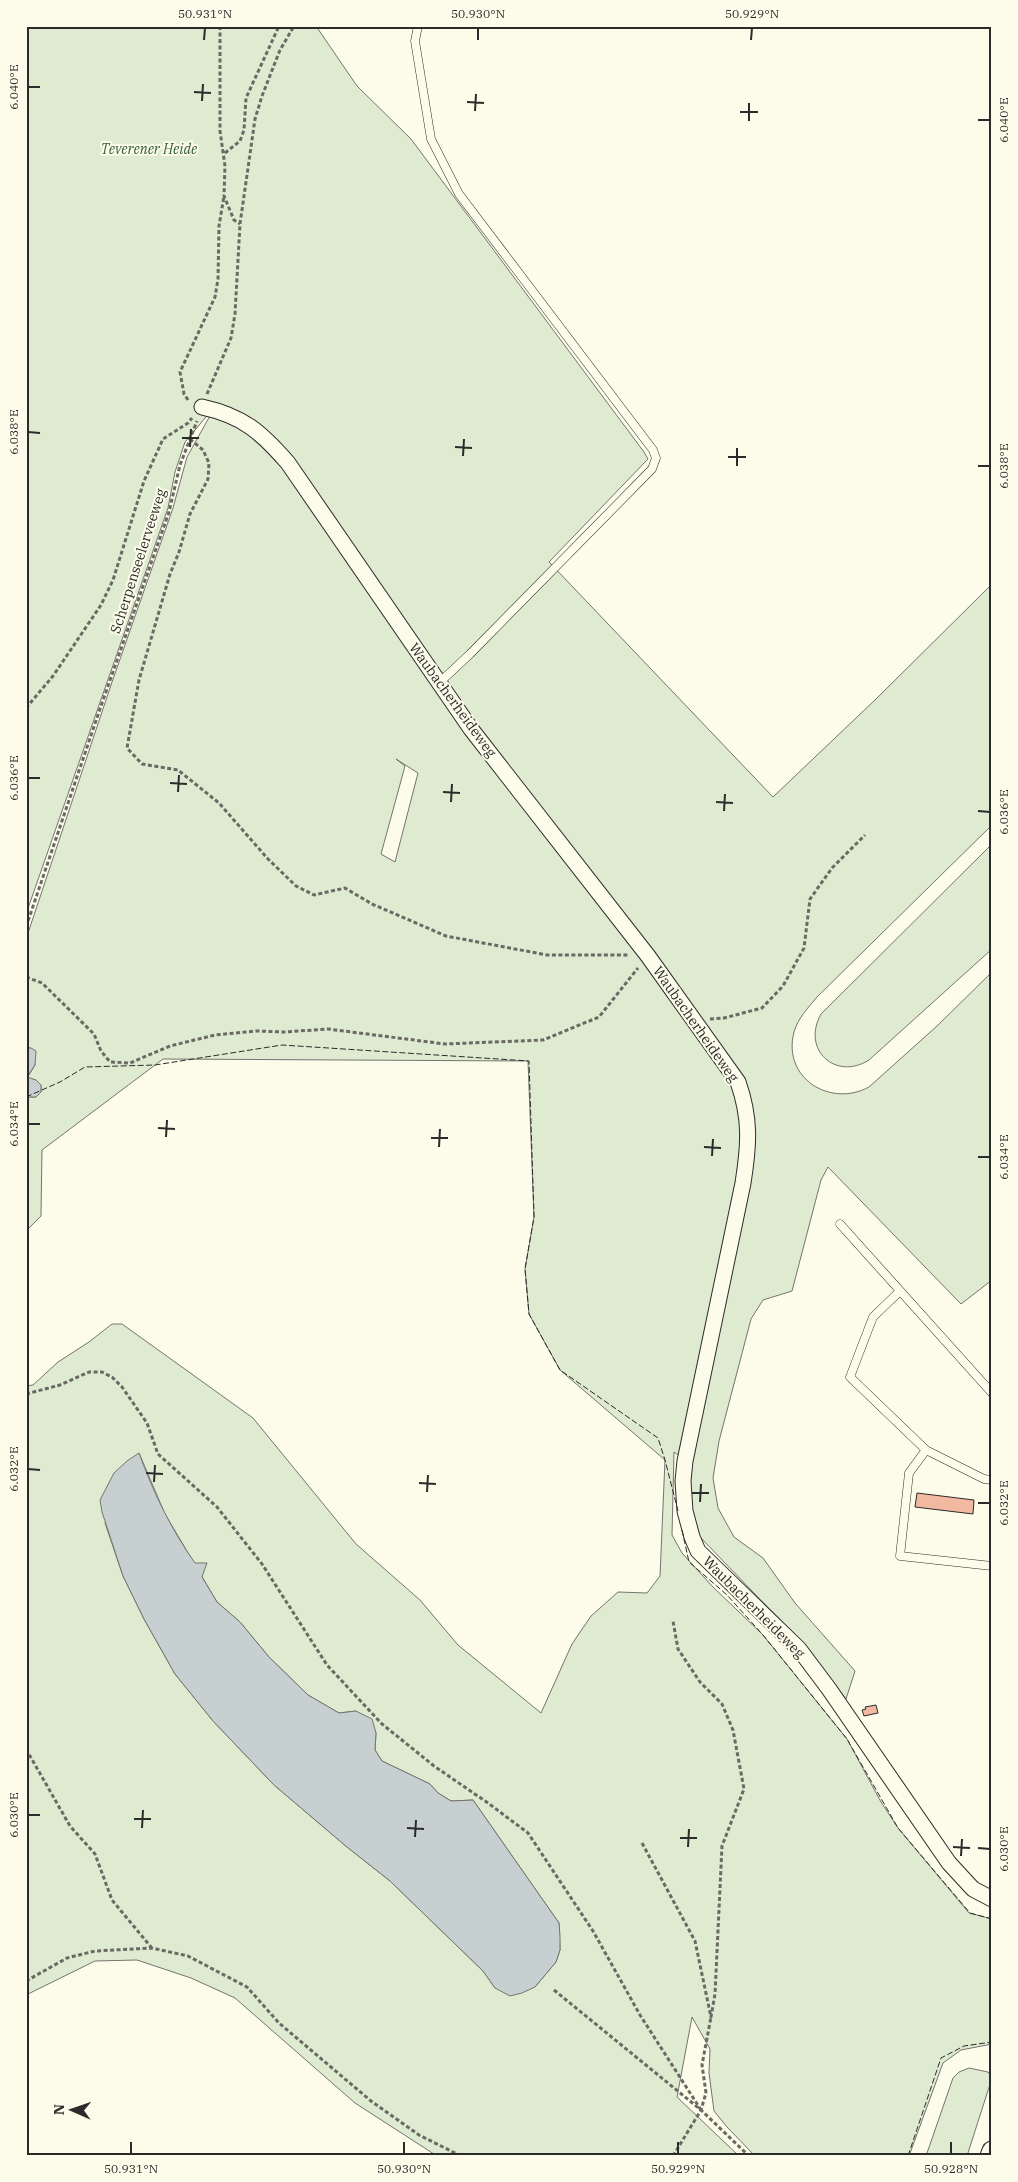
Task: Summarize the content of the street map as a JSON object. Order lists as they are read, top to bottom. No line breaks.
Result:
{"streets":{"street":["Waubacherheideweg"],"path":["Scherpenseelerveeweg"]},"crossings":[["Scherpenseelerveeweg","Waubacherheideweg"]],"parks":["Teverener Heide"],"north":"left","coordinates":["50.931°N","50.930°N","50.929°N","6.040°E","6.038°E","6.036°E","6.034°E","6.032°E","6.030°E","50.928°N"]}
